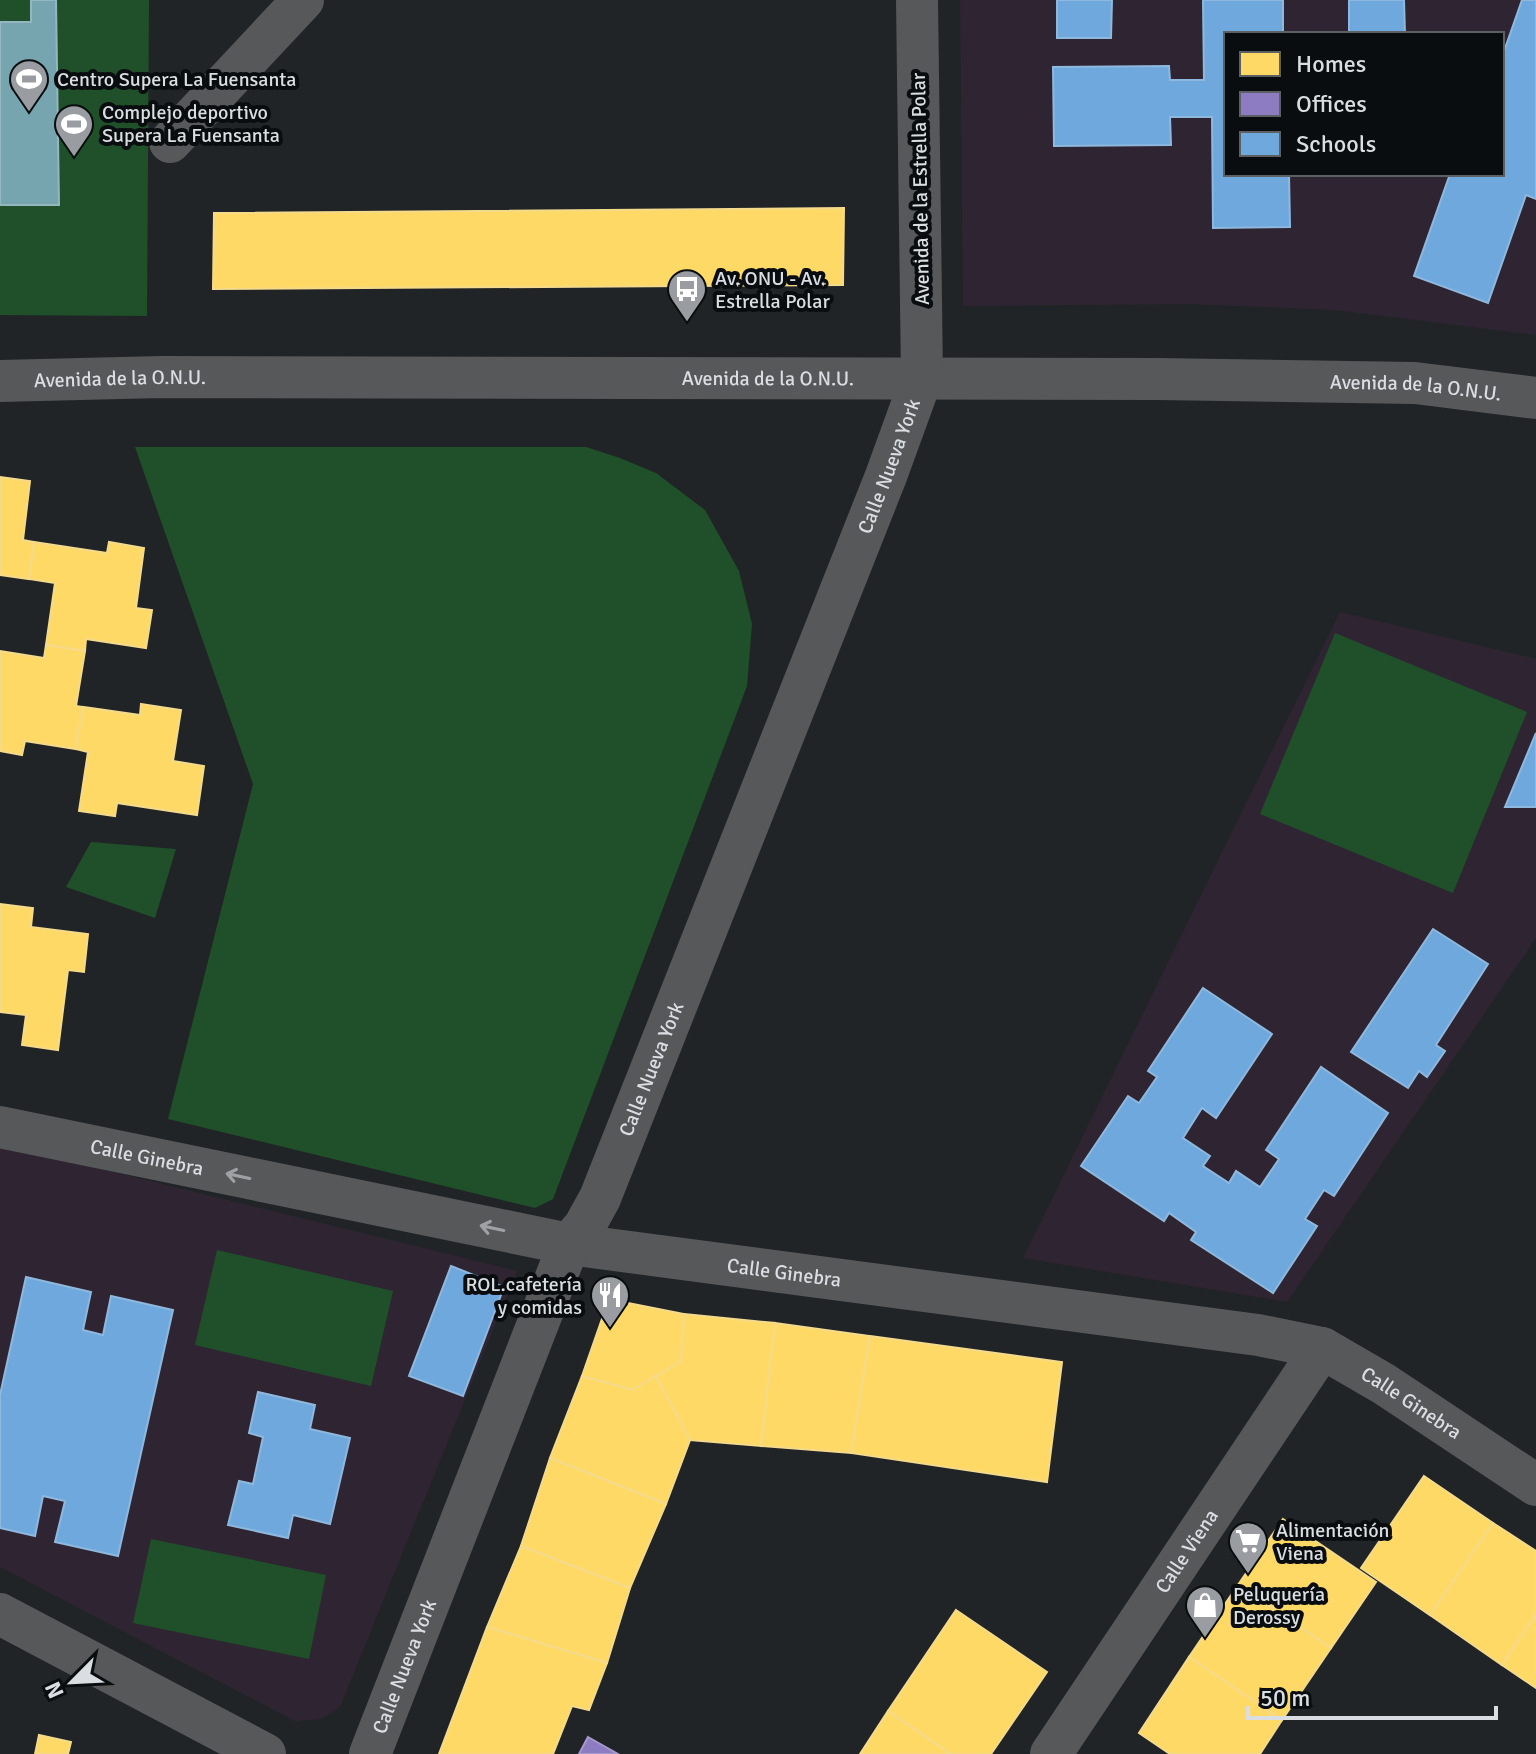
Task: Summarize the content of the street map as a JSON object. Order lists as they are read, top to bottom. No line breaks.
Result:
{"streets":{"street":["Avenida de la Estrella Polar","Avenida de la O.N.U.","Calle Nueva York","Calle Ginebra","Calle Viena"]},"crossings":[["Avenida de la Estrella Polar","Avenida de la O.N.U."],["Avenida de la Estrella Polar","Calle Nueva York"],["Avenida de la O.N.U.","Calle Nueva York"],["Calle Nueva York","Calle Ginebra"],["Calle Ginebra","Calle Viena"]],"one_way":["Calle Ginebra"],"places":{"sports":["Centro Supera La Fuensanta","Complejo deportivo Supera La Fuensanta"],"bus stop":["Av. ONU - Av. Estrella Polar"],"restaurant":["ROL.cafetería y comidas"],"supermarket":["Alimentación Viena"],"shop":["Peluquería Derossy"]},"legend":["Homes","Offices","Schools"],"scale_bar":"50 m","north":"bottom left"}
